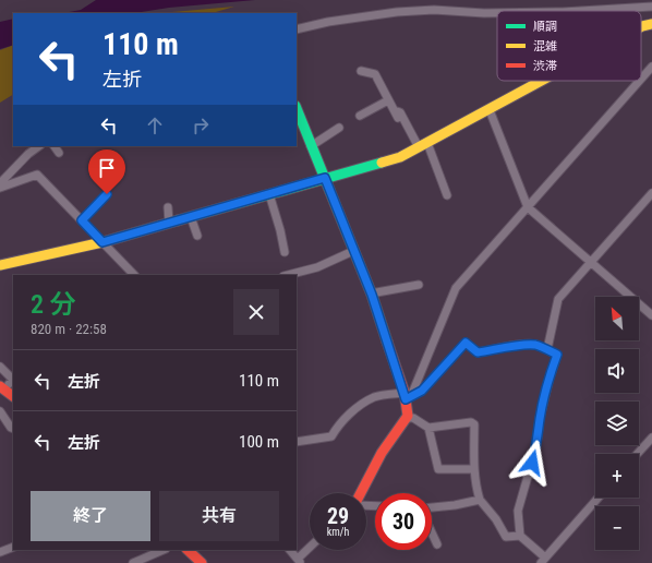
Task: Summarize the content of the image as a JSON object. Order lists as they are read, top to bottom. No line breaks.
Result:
{"legend":["順調","混雑","渋滞"],"north":"top left","page":{"turn":["110 m","左折"],"heading":["2 分","820 m · 22:58"],"map_buttons":["+","−"],"list":[{"name":"左折","value":"110 m"},{"name":"左折","value":"100 m"}],"buttons":["終了","共有"],"speed":"29 km/h","limit":"30"}}
